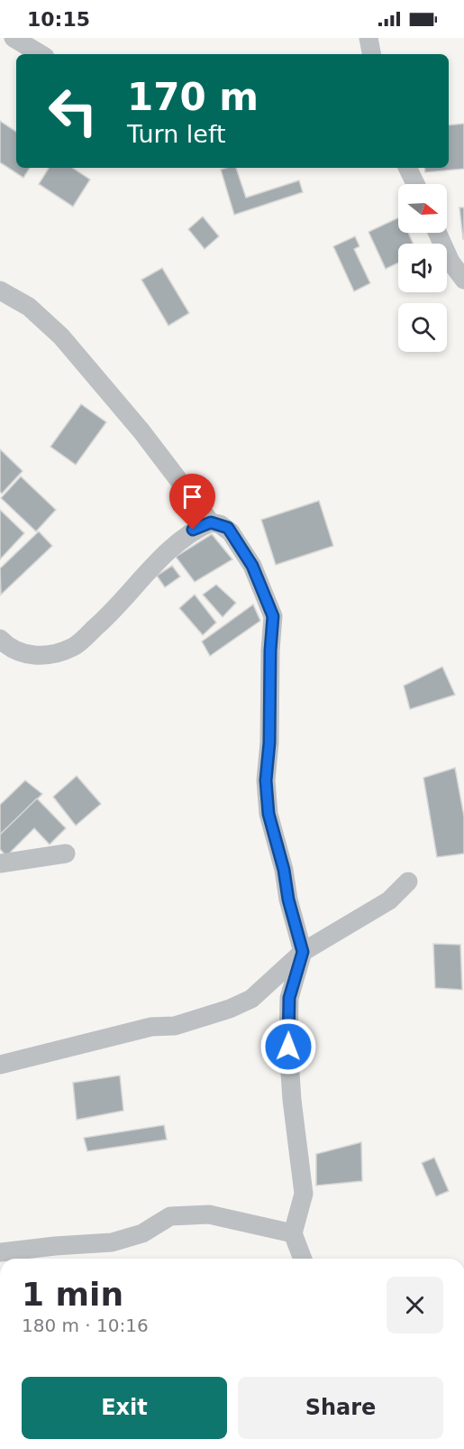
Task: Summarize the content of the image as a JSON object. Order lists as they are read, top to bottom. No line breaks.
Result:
{"north":"right","page":{"status":"10:15","turn":["170 m","Turn left"],"heading":["1 min","180 m · 10:16"],"buttons":["Exit","Share"]}}
